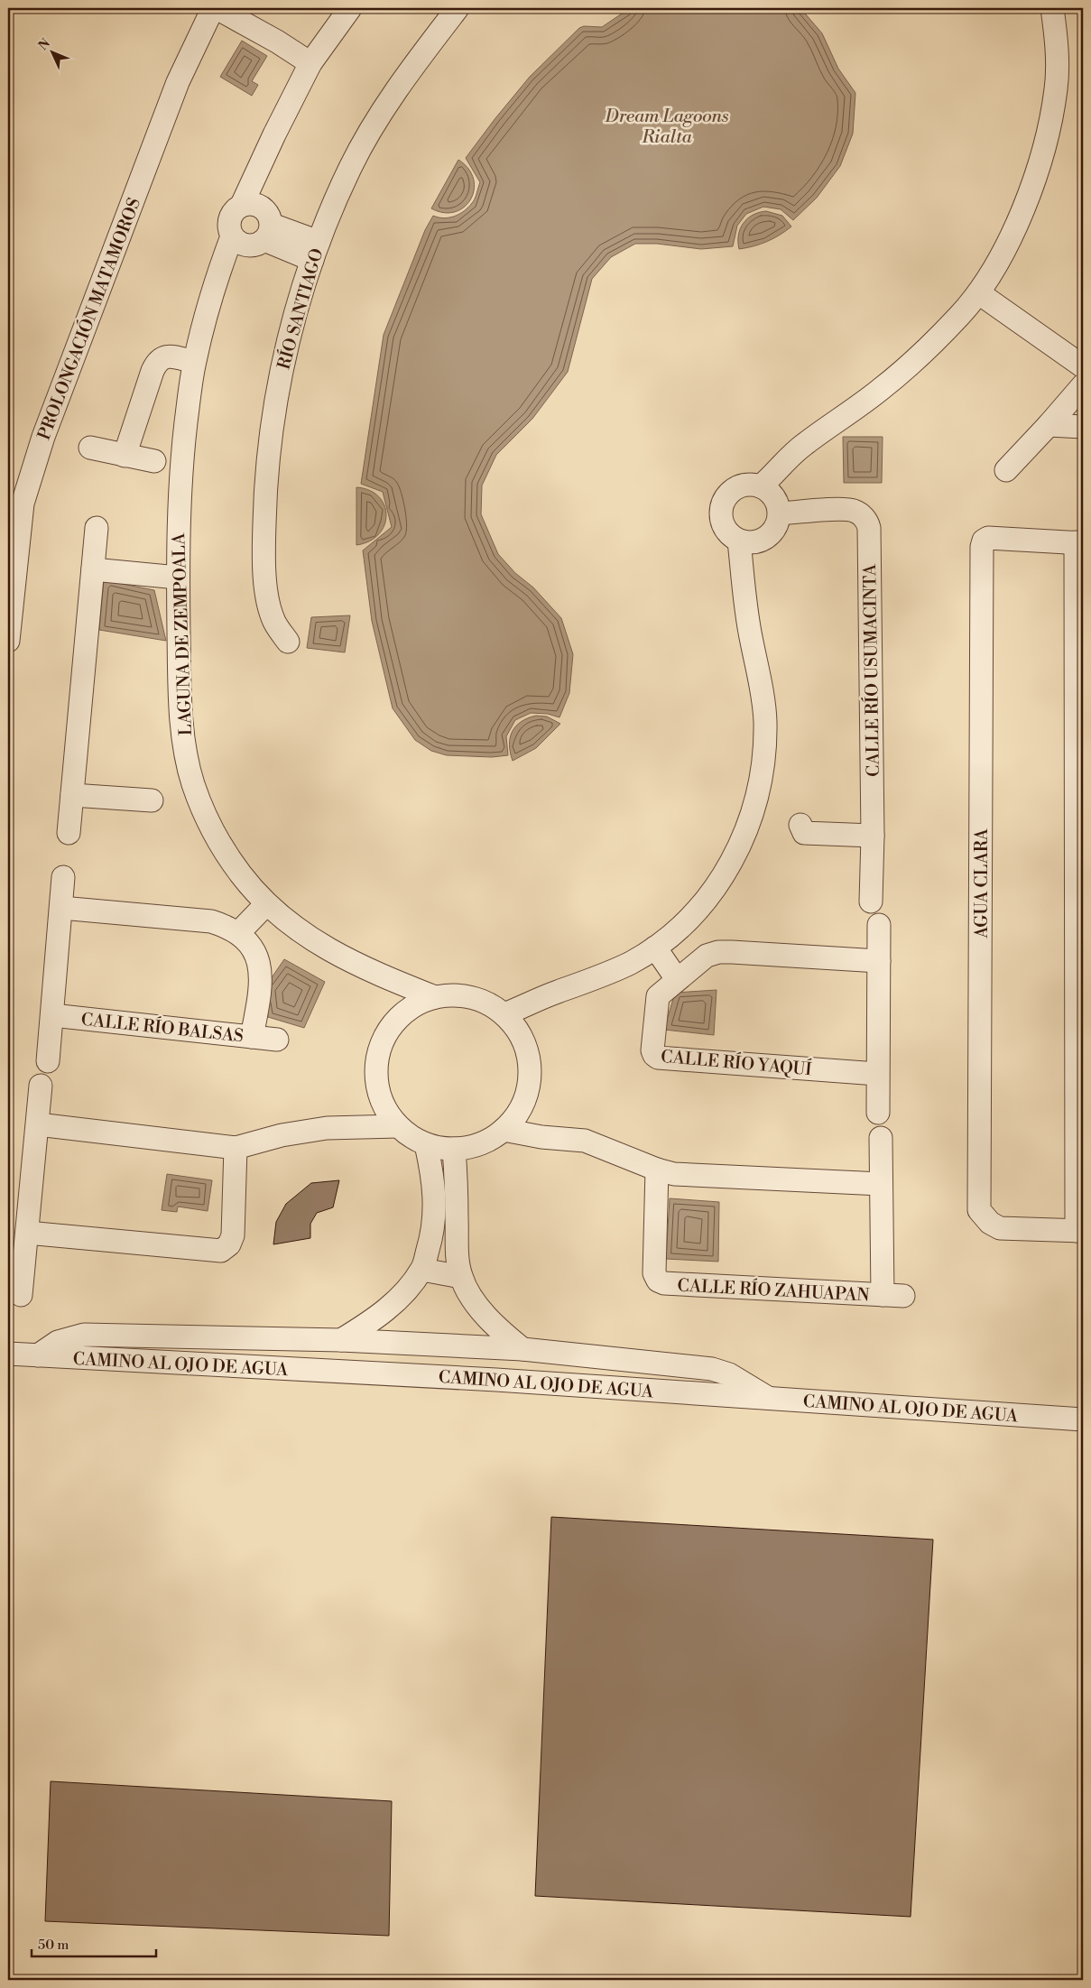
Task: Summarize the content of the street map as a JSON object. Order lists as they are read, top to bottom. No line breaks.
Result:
{"streets":{"street":["RÍO SANTIAGO","PROLONGACIÓN MATAMOROS","LAGUNA DE ZEMPOALA","CALLE RÍO USUMACINTA","AGUA CLARA","CALLE RÍO BALSAS","CALLE RÍO YAQUÍ","CALLE RÍO ZAHUAPAN","CAMINO AL OJO DE AGUA"]},"water":["Dream Lagoons Rialta"],"scale_bar":"50 m","north":"top left"}
